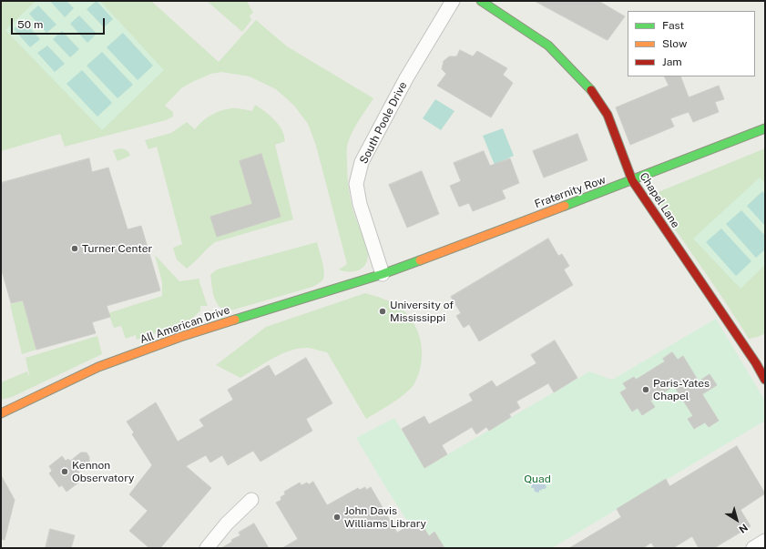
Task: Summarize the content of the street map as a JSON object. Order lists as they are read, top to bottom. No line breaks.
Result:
{"streets":{"street":["South Poole Drive","Fraternity Row","Chapel Lane","All American Drive"]},"crossings":[["South Poole Drive","Fraternity Row"],["South Poole Drive","All American Drive"],["Fraternity Row","Chapel Lane"],["Fraternity Row","All American Drive"]],"parks":["Quad"],"places":["Turner Center","University of Mississippi","Paris-Yates Chapel","Kennon Observatory","John Davis Williams Library"],"legend":["Fast","Slow","Jam"],"scale_bar":"50 m","north":"bottom right"}
